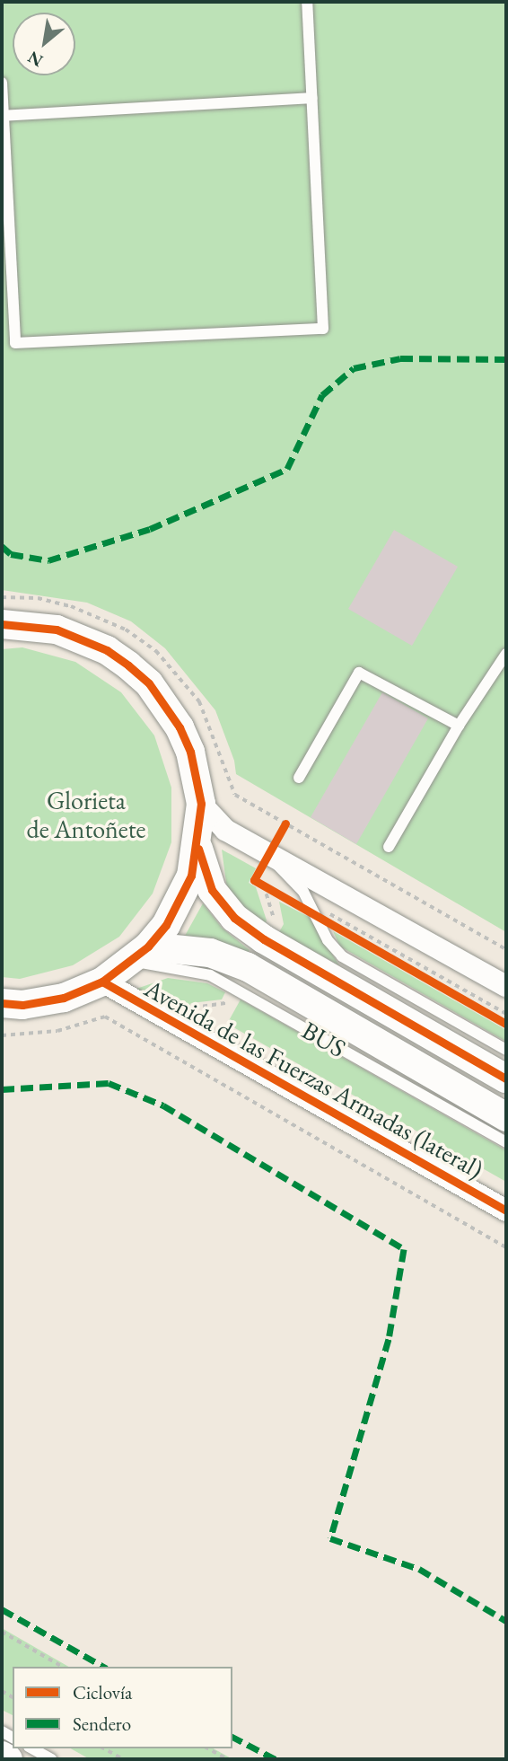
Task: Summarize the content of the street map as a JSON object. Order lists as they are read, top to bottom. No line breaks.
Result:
{"streets":{"street":["Avenida de las Fuerzas Armadas (lateral)"],"lane":["BUS"]},"parks":["Glorieta de Antoñete"],"legend":["Ciclovía","Sendero"],"north":"bottom left"}
